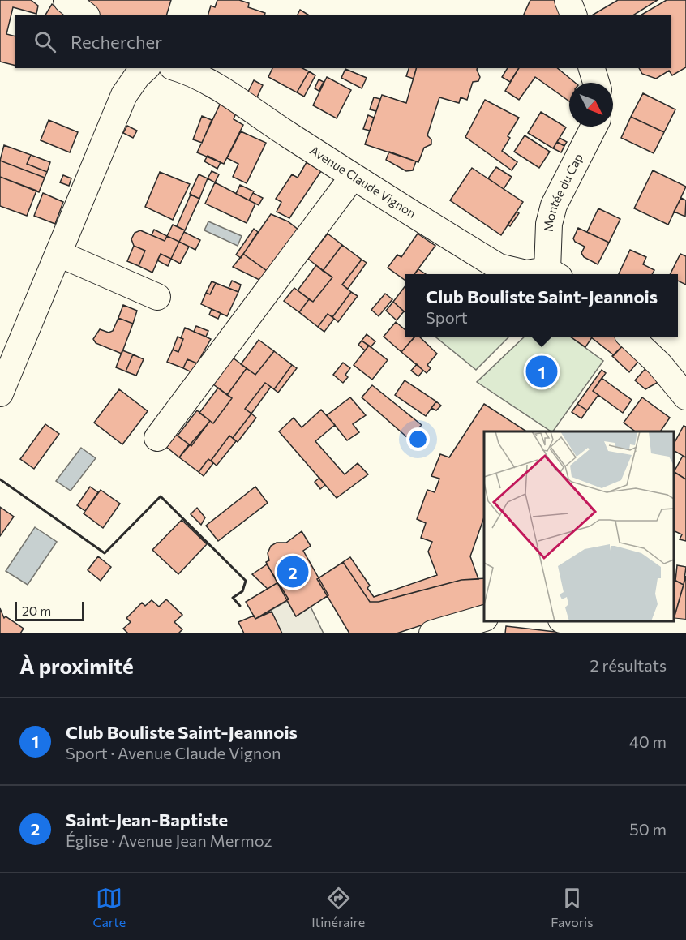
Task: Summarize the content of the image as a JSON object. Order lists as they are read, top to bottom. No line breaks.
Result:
{"streets":{"street":["Avenue Claude Vignon","Montée du Cap"]},"crossings":[["Avenue Claude Vignon","Montée du Cap"]],"scale_bar":"20 m","north":"bottom right","page":{"search":"Rechercher","popup":["Club Bouliste Saint-Jeannois","Sport"],"pins":["1","2"],"scale":"20 m","heading":["À proximité","2 résultats"],"list":[{"mark":"1","name":"Club Bouliste Saint-Jeannois","note":"Sport · Avenue Claude Vignon","value":"40 m"},{"mark":"2","name":"Saint-Jean-Baptiste","note":"Église · Avenue Jean Mermoz","value":"50 m"}],"nav":["Carte","Itinéraire","Favoris"]}}
